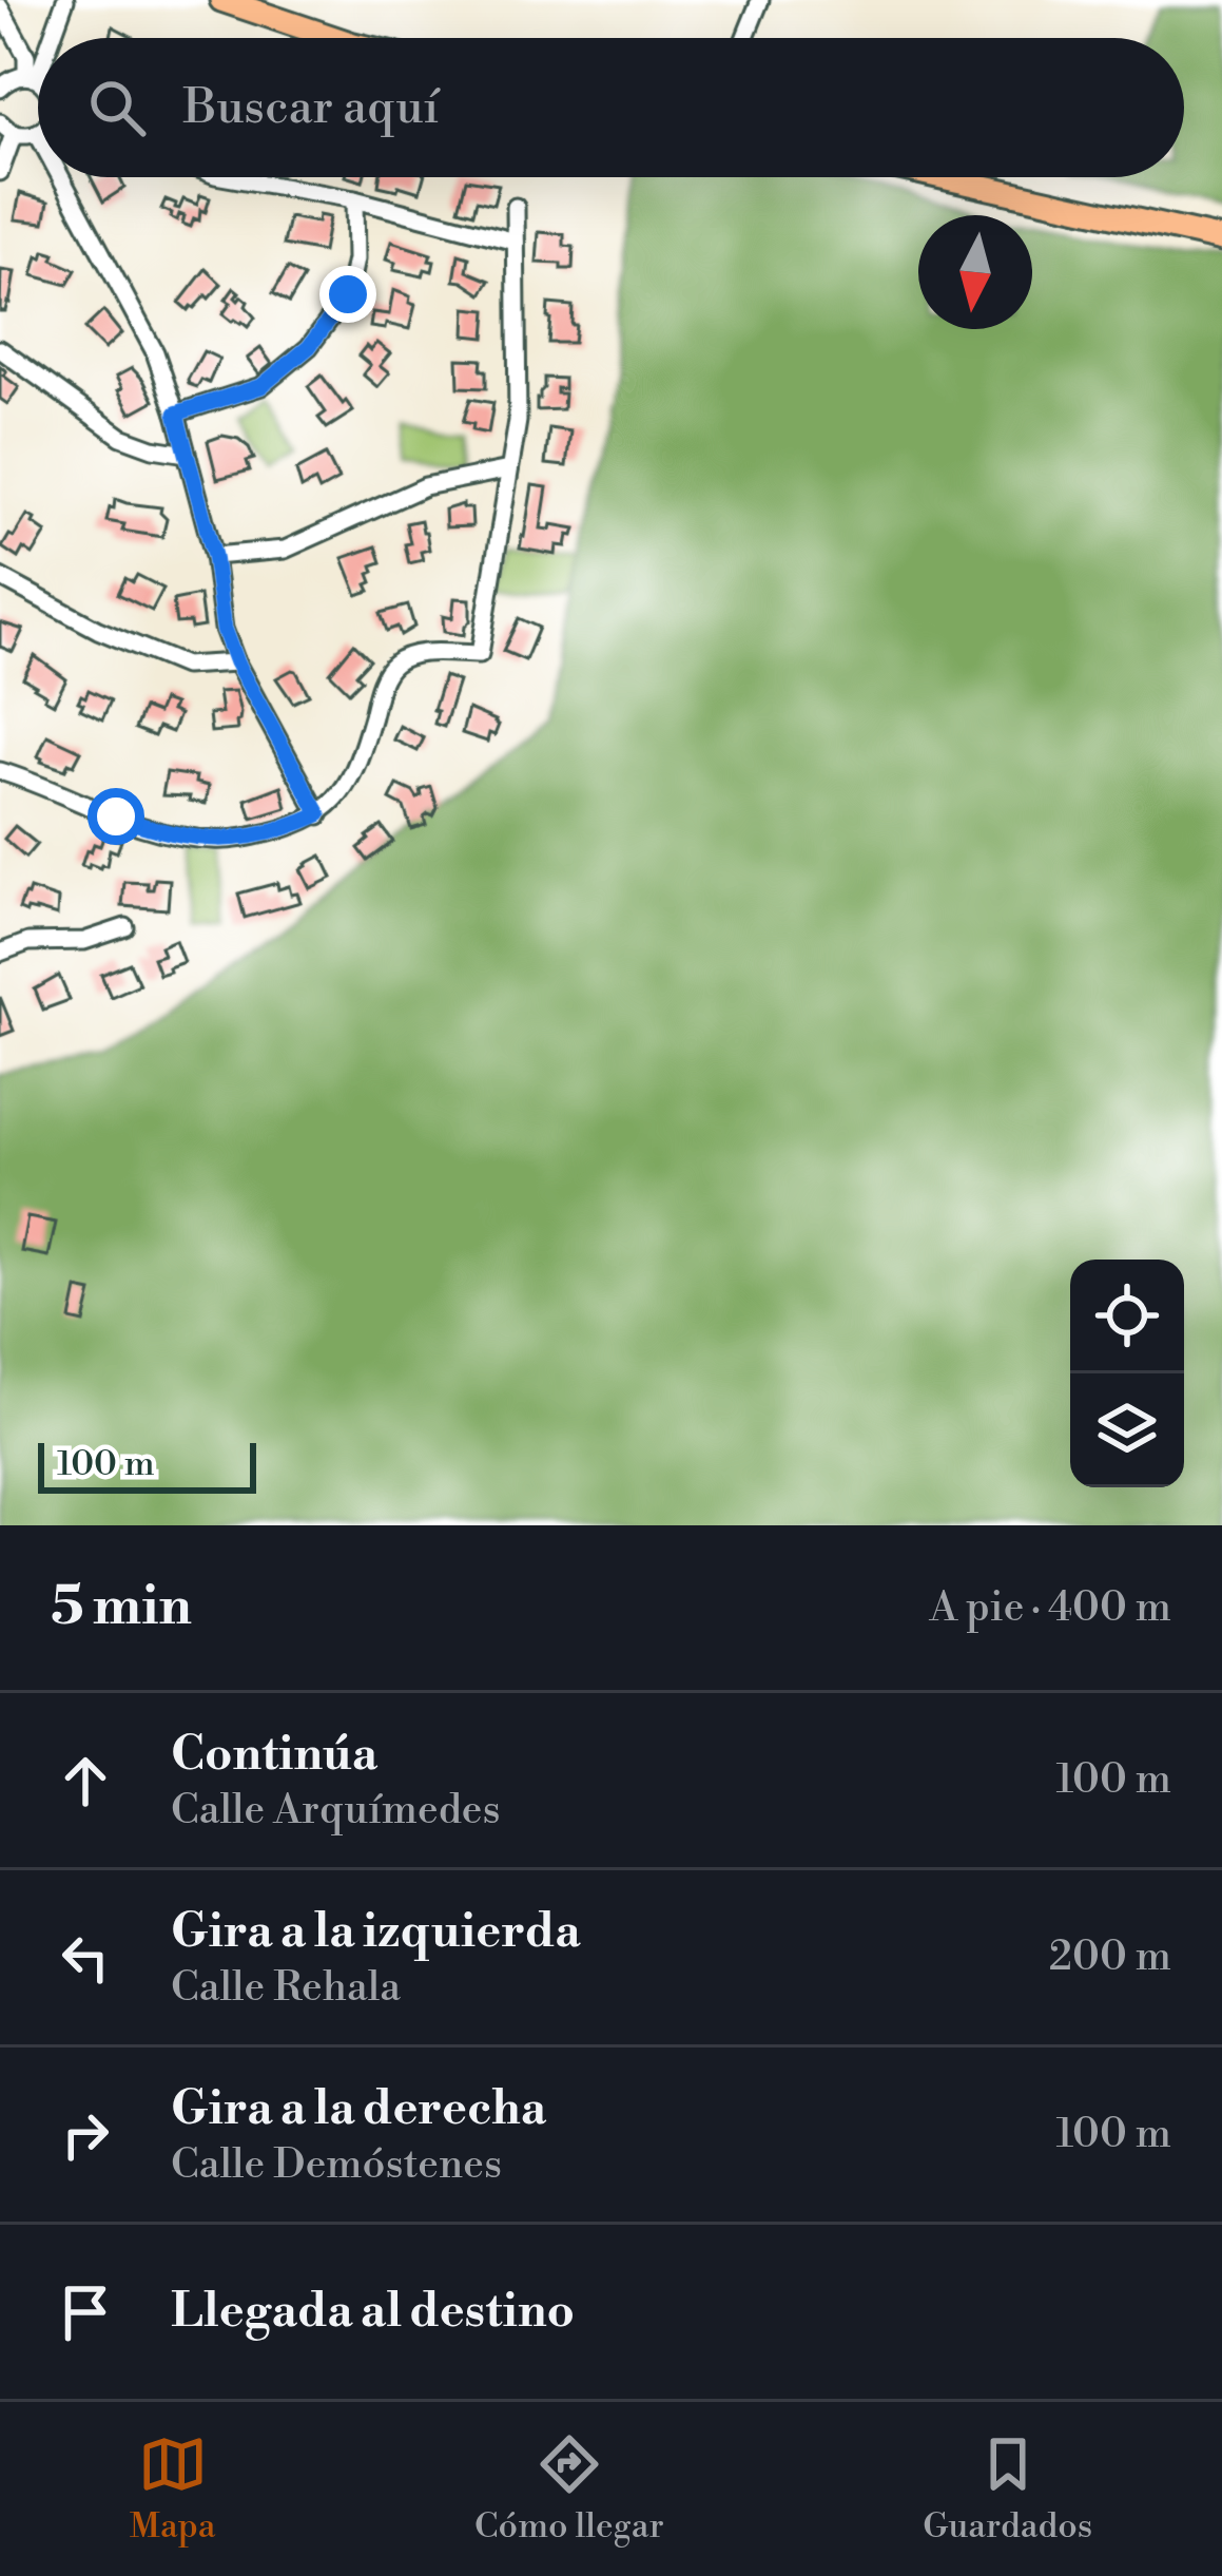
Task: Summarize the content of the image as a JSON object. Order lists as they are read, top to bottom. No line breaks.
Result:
{"scale_bar":"100 m","north":"bottom","page":{"search":"Buscar aquí","scale":"100 m","heading":["5 min","A pie · 400 m"],"list":[["Continúa","Calle Arquímedes","100 m"],["Gira a la izquierda","Calle Rehala","200 m"],["Gira a la derecha","Calle Demóstenes","100 m"],"Llegada al destino"],"nav":["Mapa","Cómo llegar","Guardados"]}}
